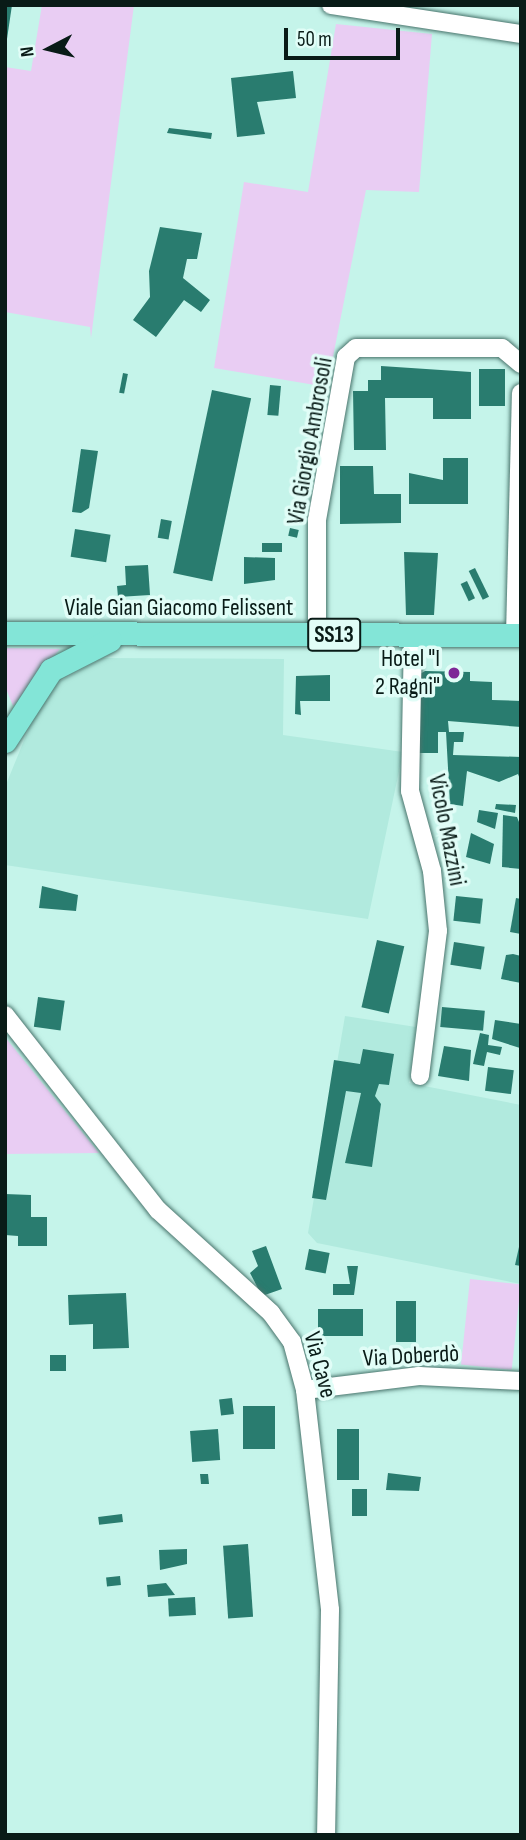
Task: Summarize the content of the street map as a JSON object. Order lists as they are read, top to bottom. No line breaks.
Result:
{"streets":{"main road":["Viale Gian Giacomo Felissent","SS13"],"street":["Via Giorgio Ambrosoli","Vicolo Mazzini","Via Doberdò","Via Cave"]},"crossings":[["Via Giorgio Ambrosoli","Viale Gian Giacomo Felissent"],["Viale Gian Giacomo Felissent","Vicolo Mazzini"],["Via Doberdò","Via Cave"]],"places":["Hotel \"I 2 Ragni\""],"scale_bar":"50 m","north":"left"}
